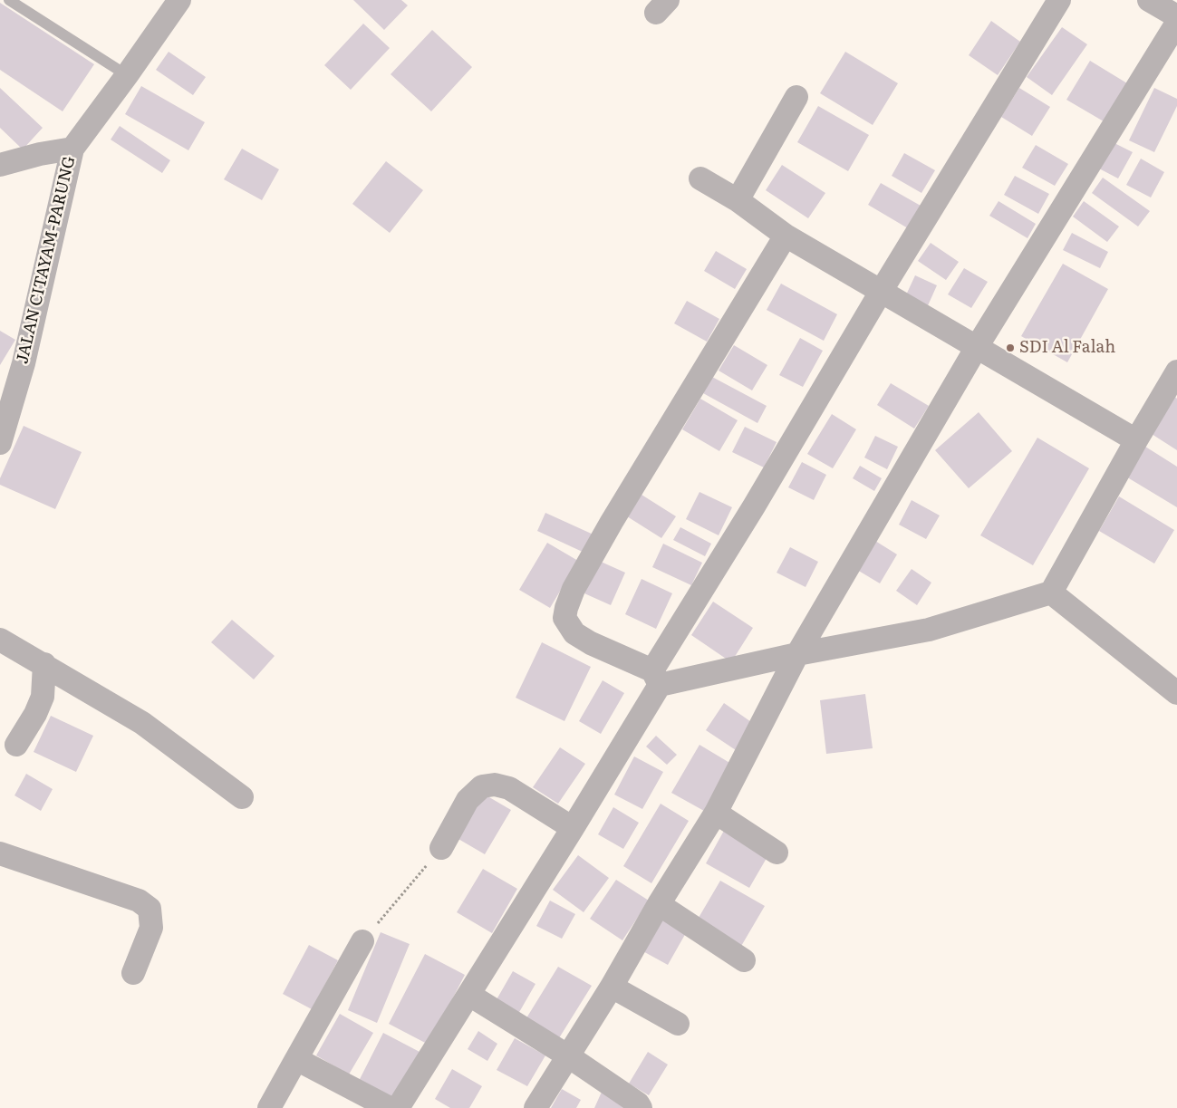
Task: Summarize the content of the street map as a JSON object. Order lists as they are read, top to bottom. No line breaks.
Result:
{"streets":{"street":["JALAN CITAYAM-PARUNG"]},"places":["SDI Al Falah"]}
